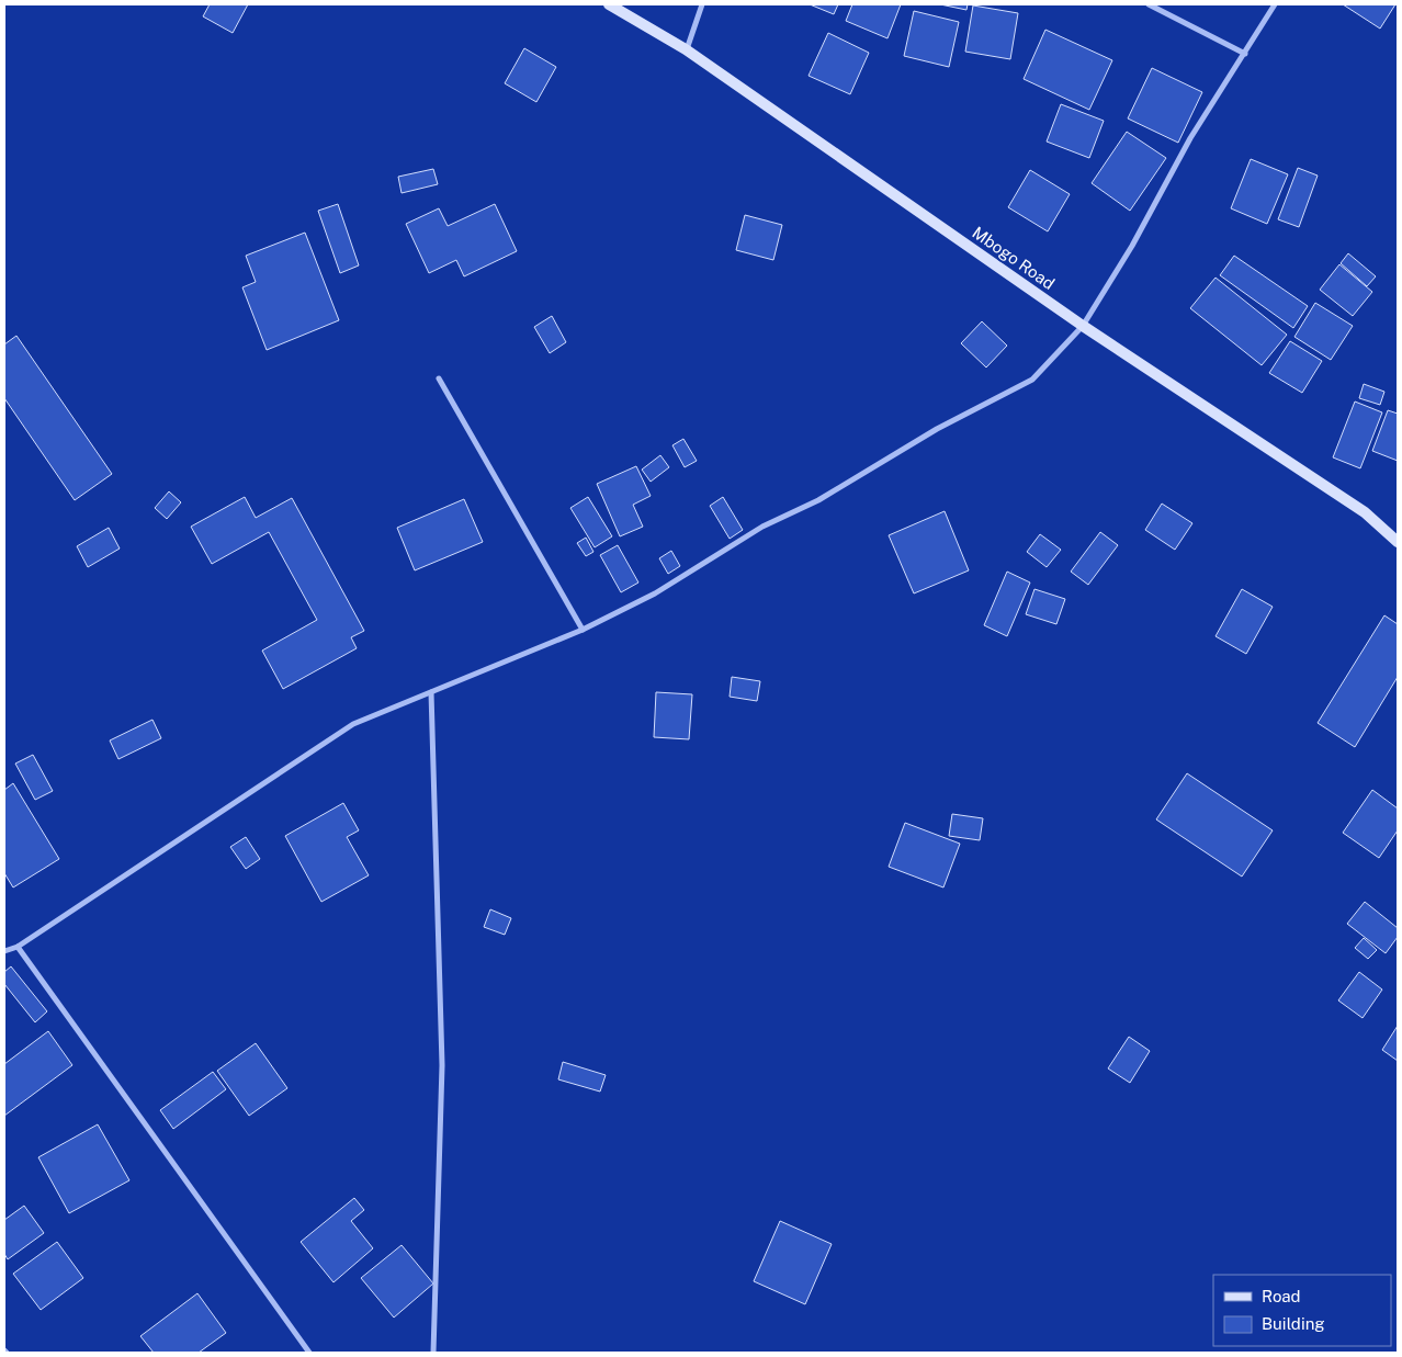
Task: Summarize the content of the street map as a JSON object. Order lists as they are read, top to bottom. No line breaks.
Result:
{"streets":{"main road":["Mbogo Road"]},"legend":["Road","Building"]}
